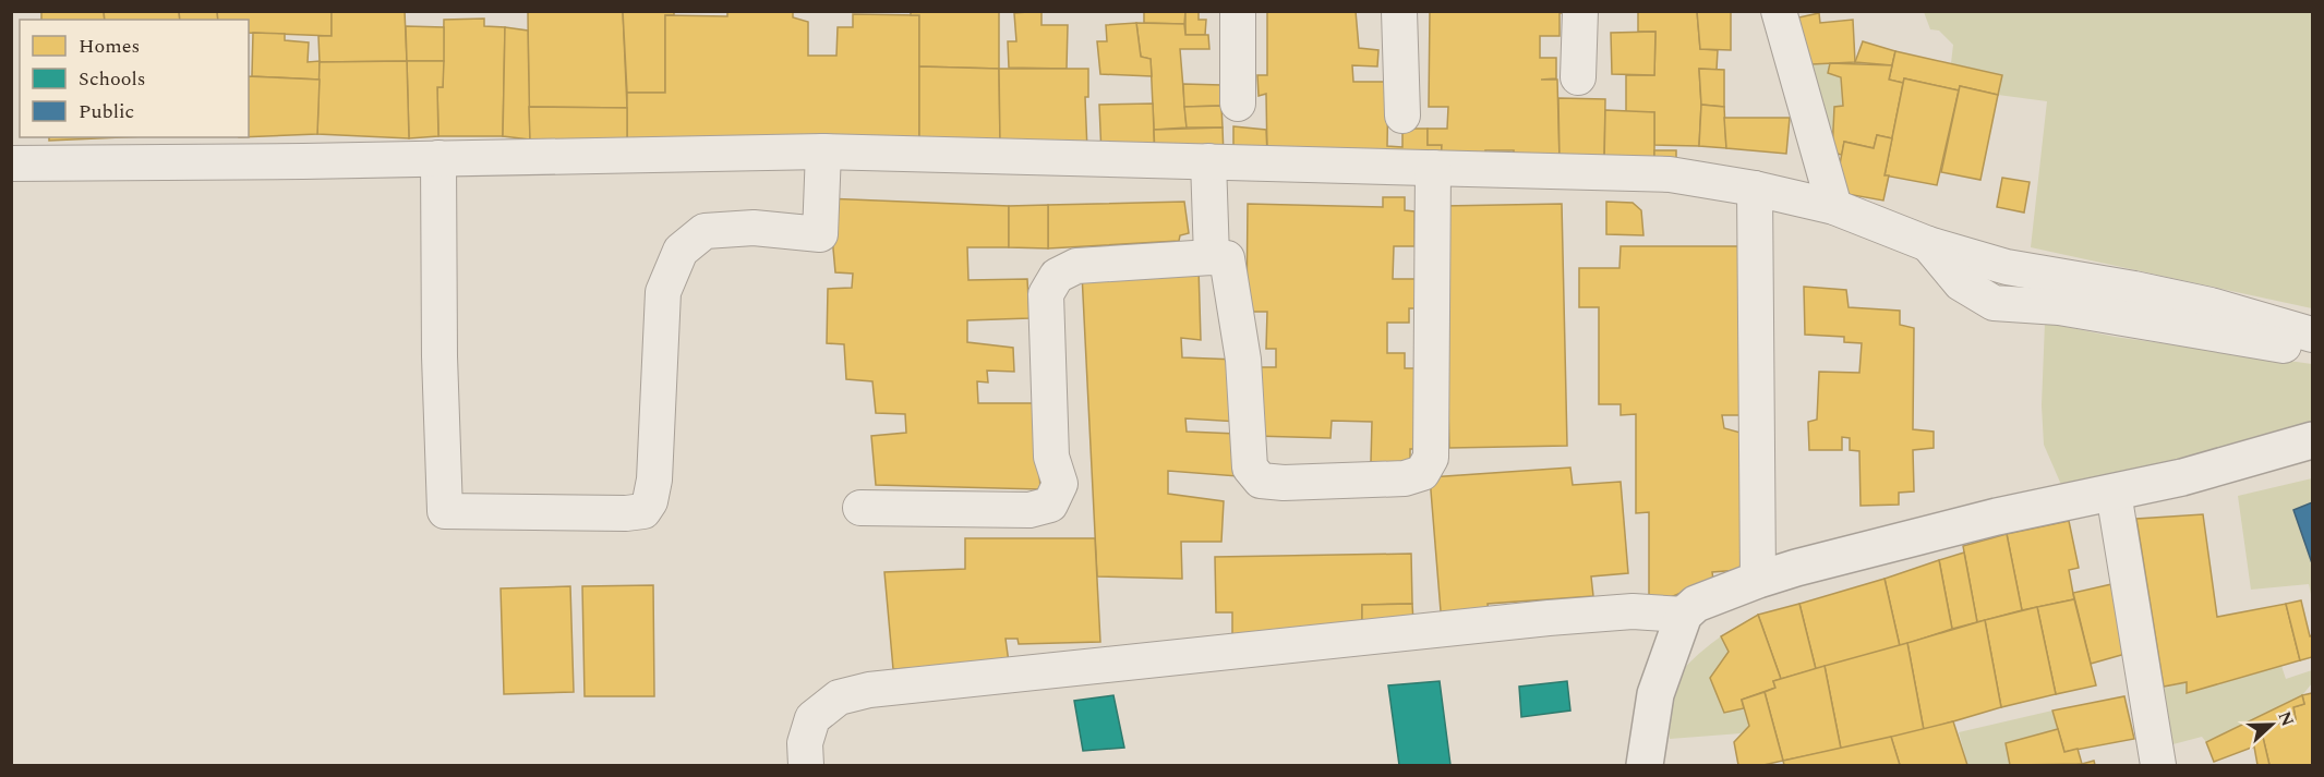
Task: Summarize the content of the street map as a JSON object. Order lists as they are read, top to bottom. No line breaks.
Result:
{"legend":["Homes","Schools","Public"],"north":"right"}
